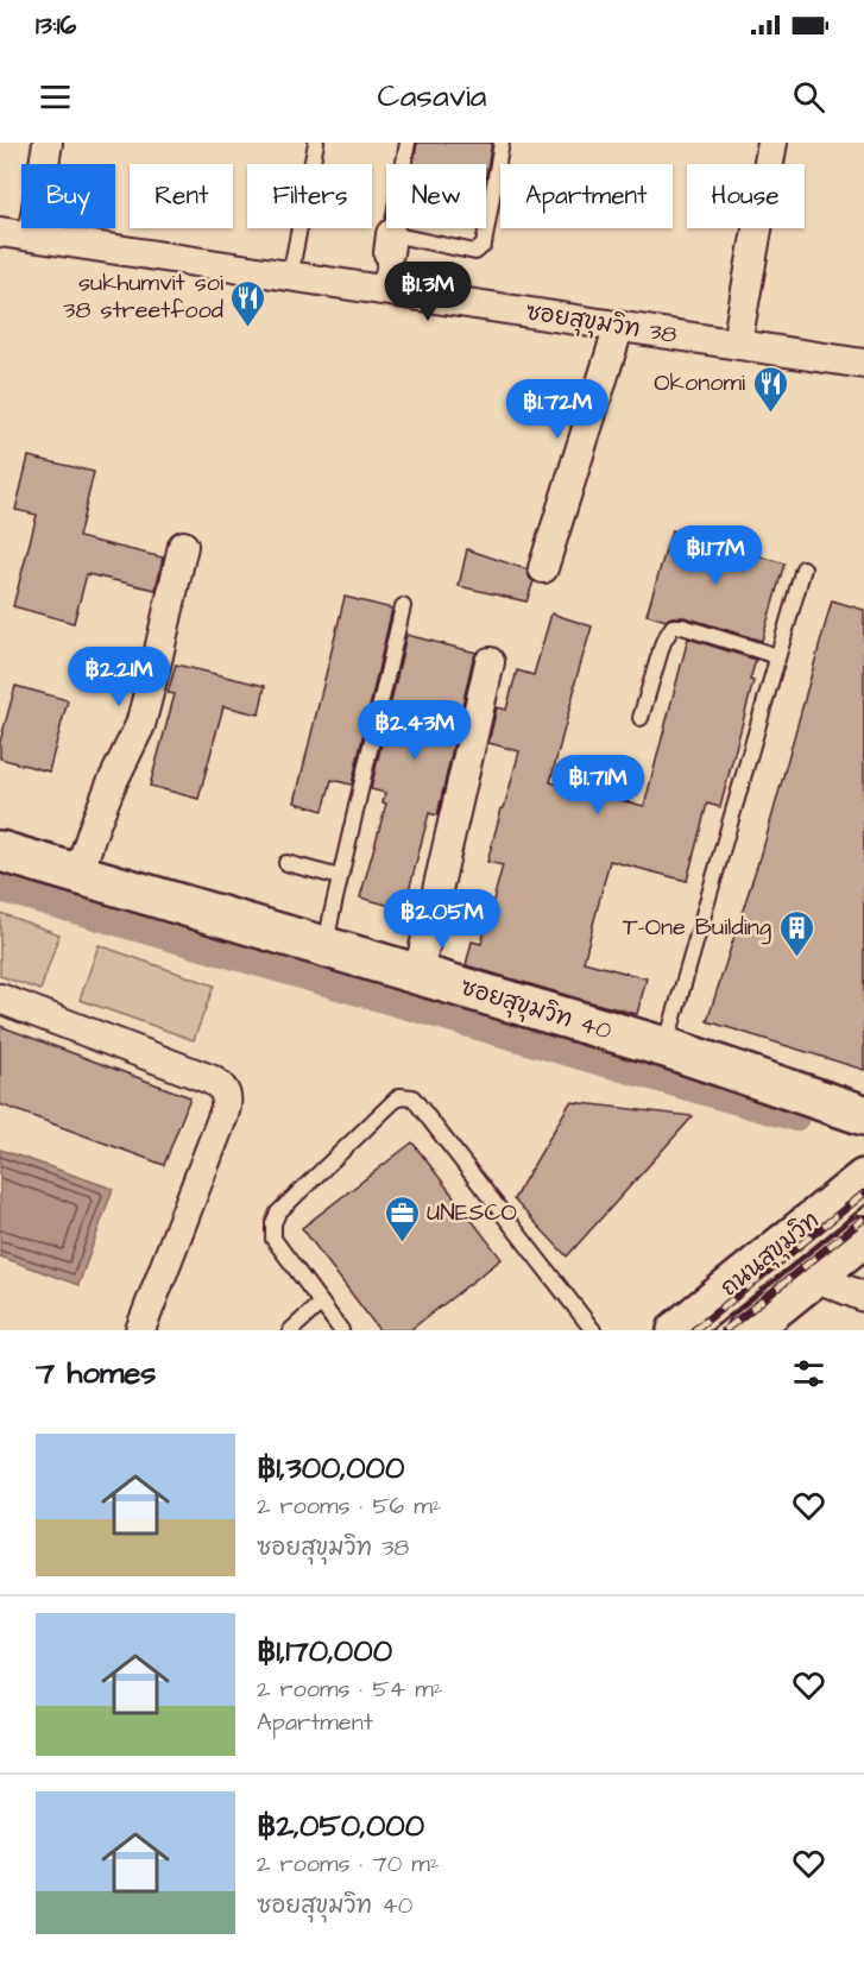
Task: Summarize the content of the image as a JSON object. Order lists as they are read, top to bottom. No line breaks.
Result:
{"streets":{"street":["ซอยสุขุมวิท 38","ซอยสุขุมวิท 40","ถนนสุขุมวิท"]},"places":{"restaurant":["sukhumvit soi 38 streetfood","Okonomi"],"building":["T-One Building"],"office":["UNESCO"]},"page":{"status":"13:16","header":"Casavia","chip":["Buy","Rent","Filters","New","Apartment","House"],"price":["฿1.3M","฿1.72M","฿1.17M","฿2.21M","฿2.43M","฿1.71M","฿2.05M"],"heading":"7 homes","list":[{"name":"฿1,300,000","note":"2 rooms · 56 m² · ซอยสุขุมวิท 38"},{"name":"฿1,170,000","note":"2 rooms · 54 m² · Apartment"},{"name":"฿2,050,000","note":"2 rooms · 70 m² · ซอยสุขุมวิท 40"}]}}
